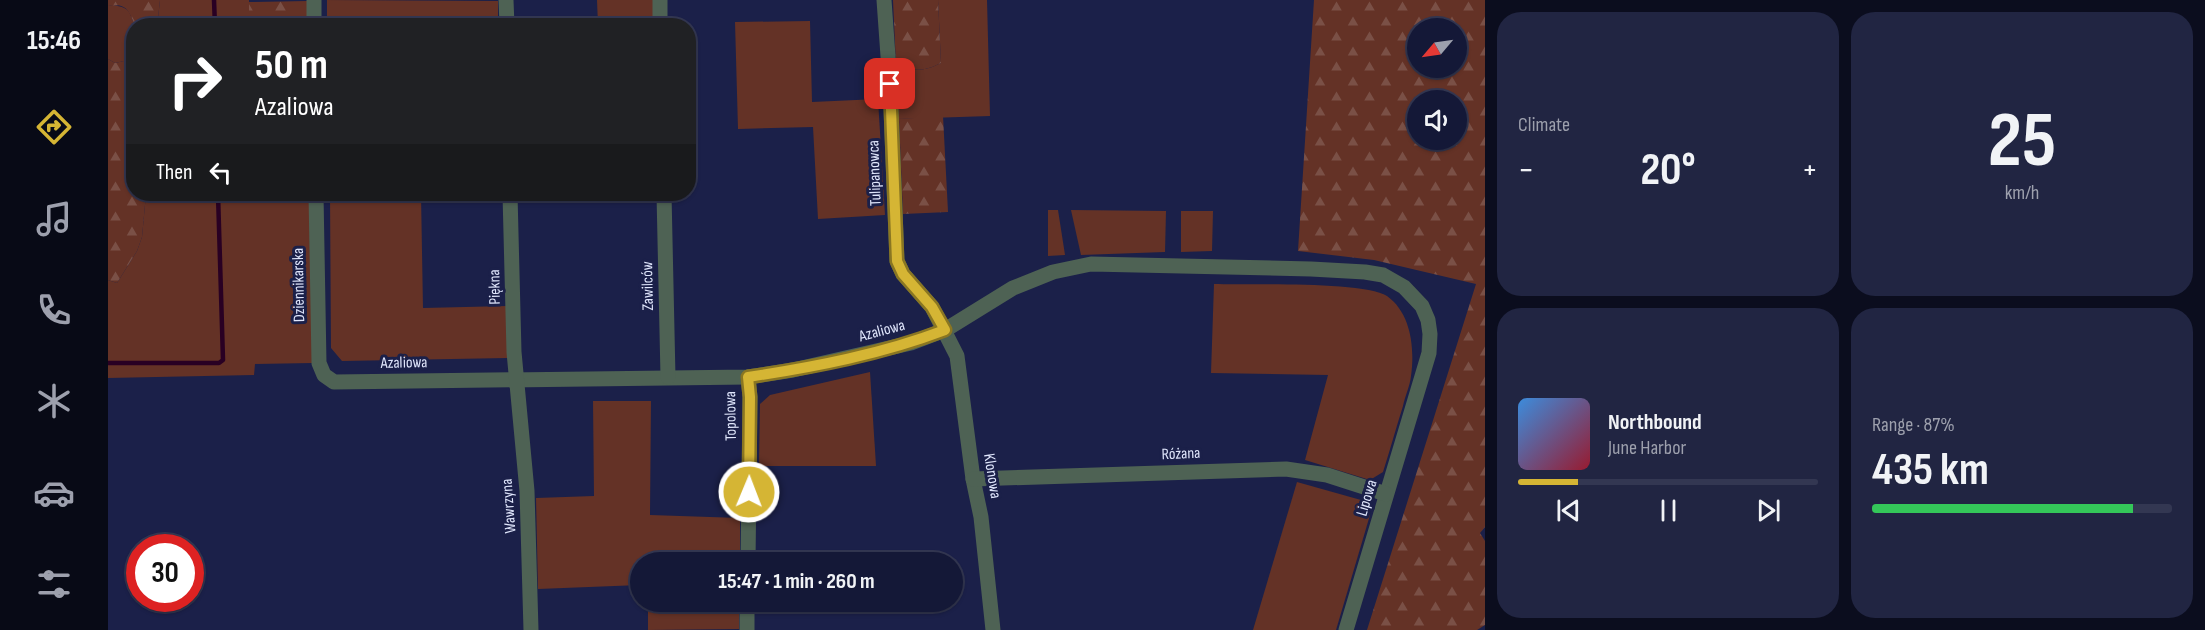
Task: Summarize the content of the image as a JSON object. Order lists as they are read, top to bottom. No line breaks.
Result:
{"streets":{"street":["Tulipanowca","Dziennikarska","Zawilców","Piękna","Azaliowa","Topolowa","Różana","Klonowa","Lipowa","Wawrzyna"]},"crossings":[["Tulipanowca","Azaliowa"],["Tulipanowca","Klonowa"],["Dziennikarska","Azaliowa"],["Zawilców","Azaliowa"],["Piękna","Azaliowa"],["Piękna","Wawrzyna"],["Azaliowa","Topolowa"],["Azaliowa","Klonowa"],["Azaliowa","Lipowa"],["Azaliowa","Wawrzyna"],["Różana","Klonowa"],["Różana","Lipowa"]],"north":"bottom left","page":{"tabs":"15:46","tile":["Climate",["25","km/h"],["Range · 87%","435 km"]],"turn":["50 m","Azaliowa"],"then":"Then","heat":["−","20°","+"],"song":["Northbound","June Harbor"],"limit":"30","trip":"15:47 · 1 min · 260 m"}}
